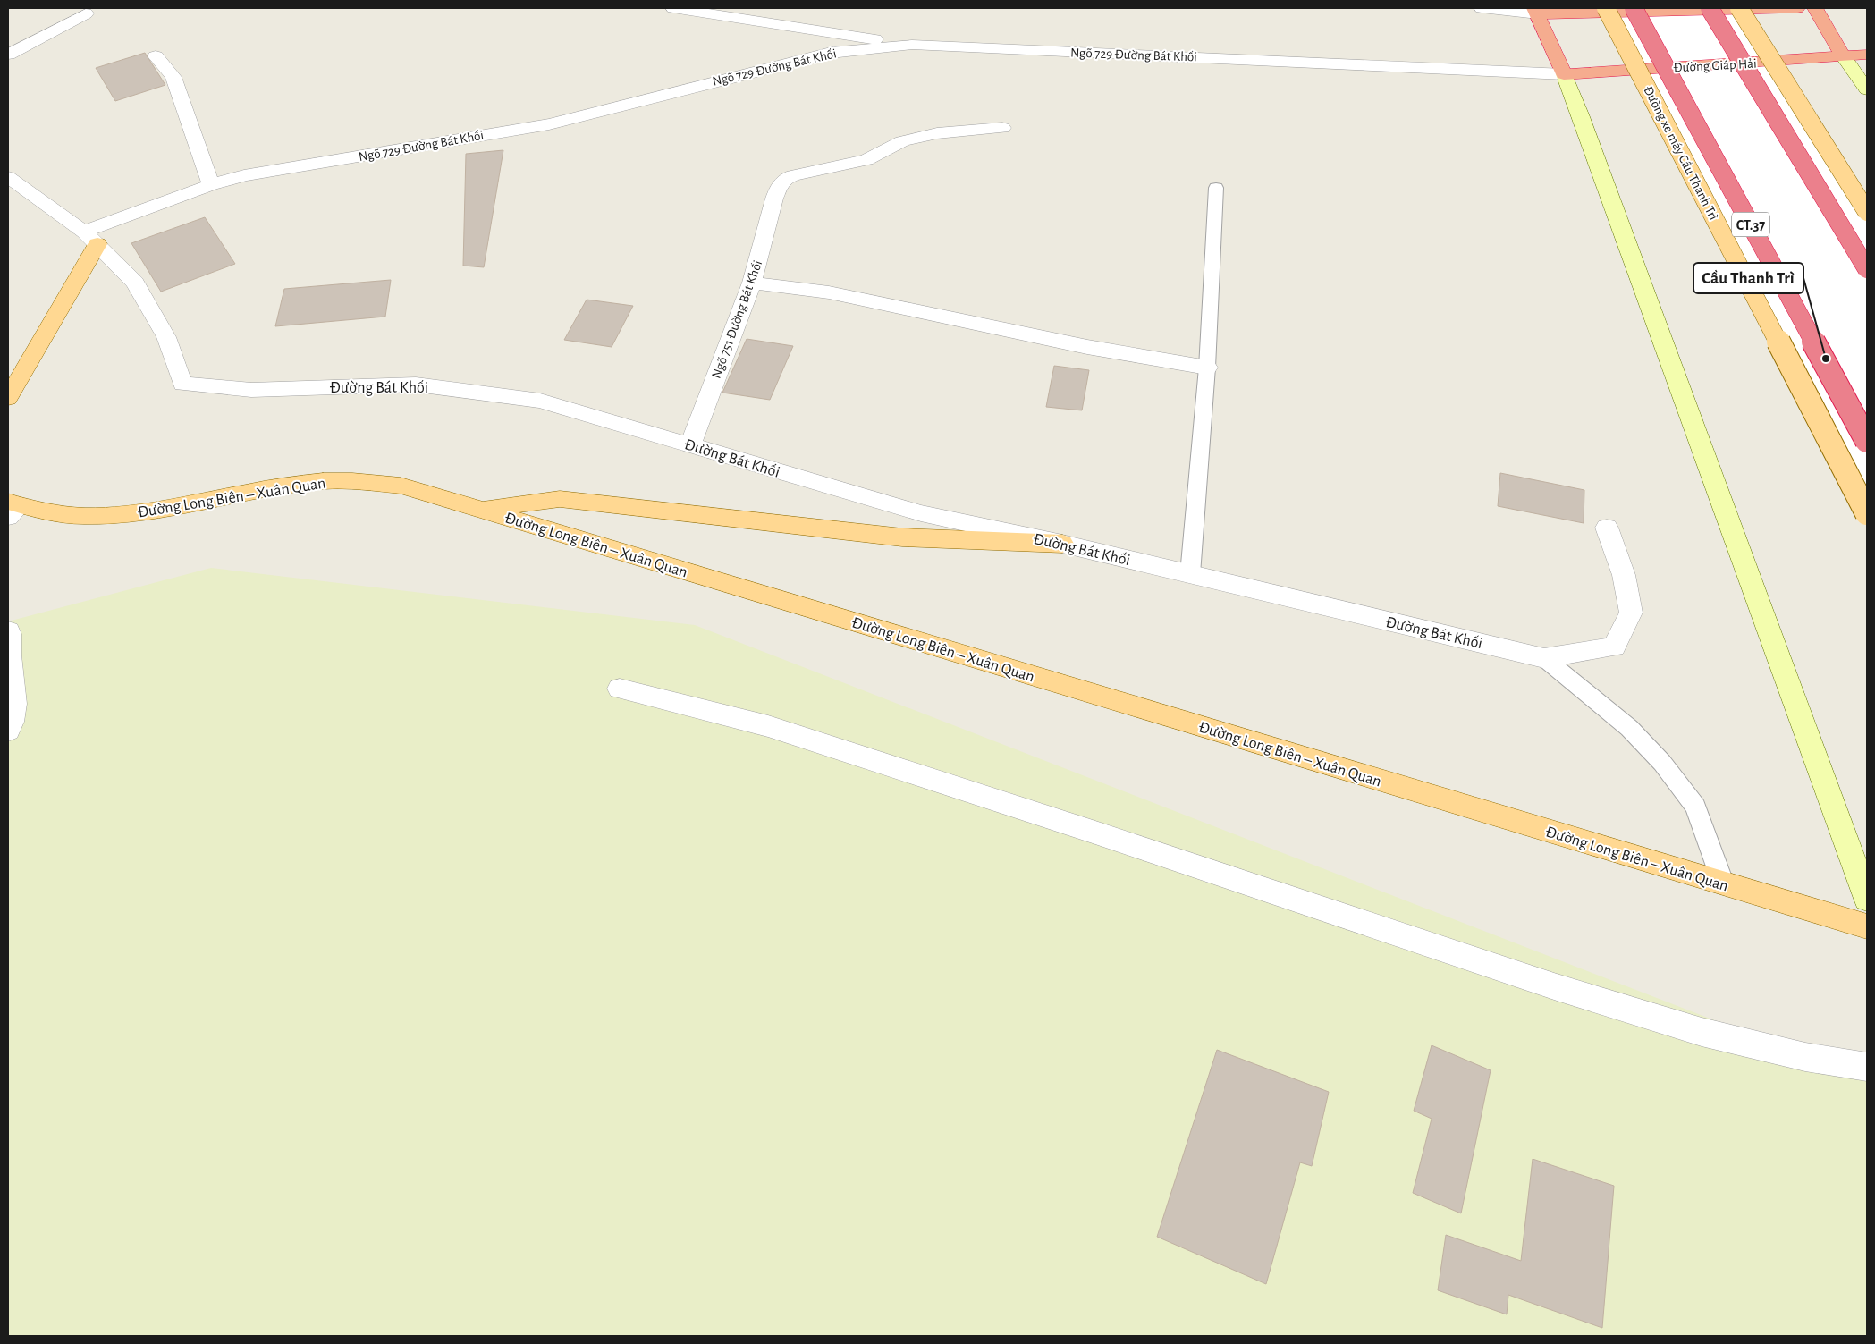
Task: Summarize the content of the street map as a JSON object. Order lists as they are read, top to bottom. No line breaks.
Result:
{"streets":{"highway":["Đường Giáp Hải","CT.37"],"main road":["Đường xe máy Cầu Thanh Trì","Đường Long Biên – Xuân Quan"],"street":["Ngõ 729 Đường Bát Khối","Ngõ 751 Đường Bát Khối","Đường Bát Khối"]},"crossings":[["Ngõ 729 Đường Bát Khối","Đường Giáp Hải"],["Ngõ 729 Đường Bát Khối","Đường Bát Khối"],["Ngõ 751 Đường Bát Khối","Đường Bát Khối"]],"places":["Cầu Thanh Trì"]}
